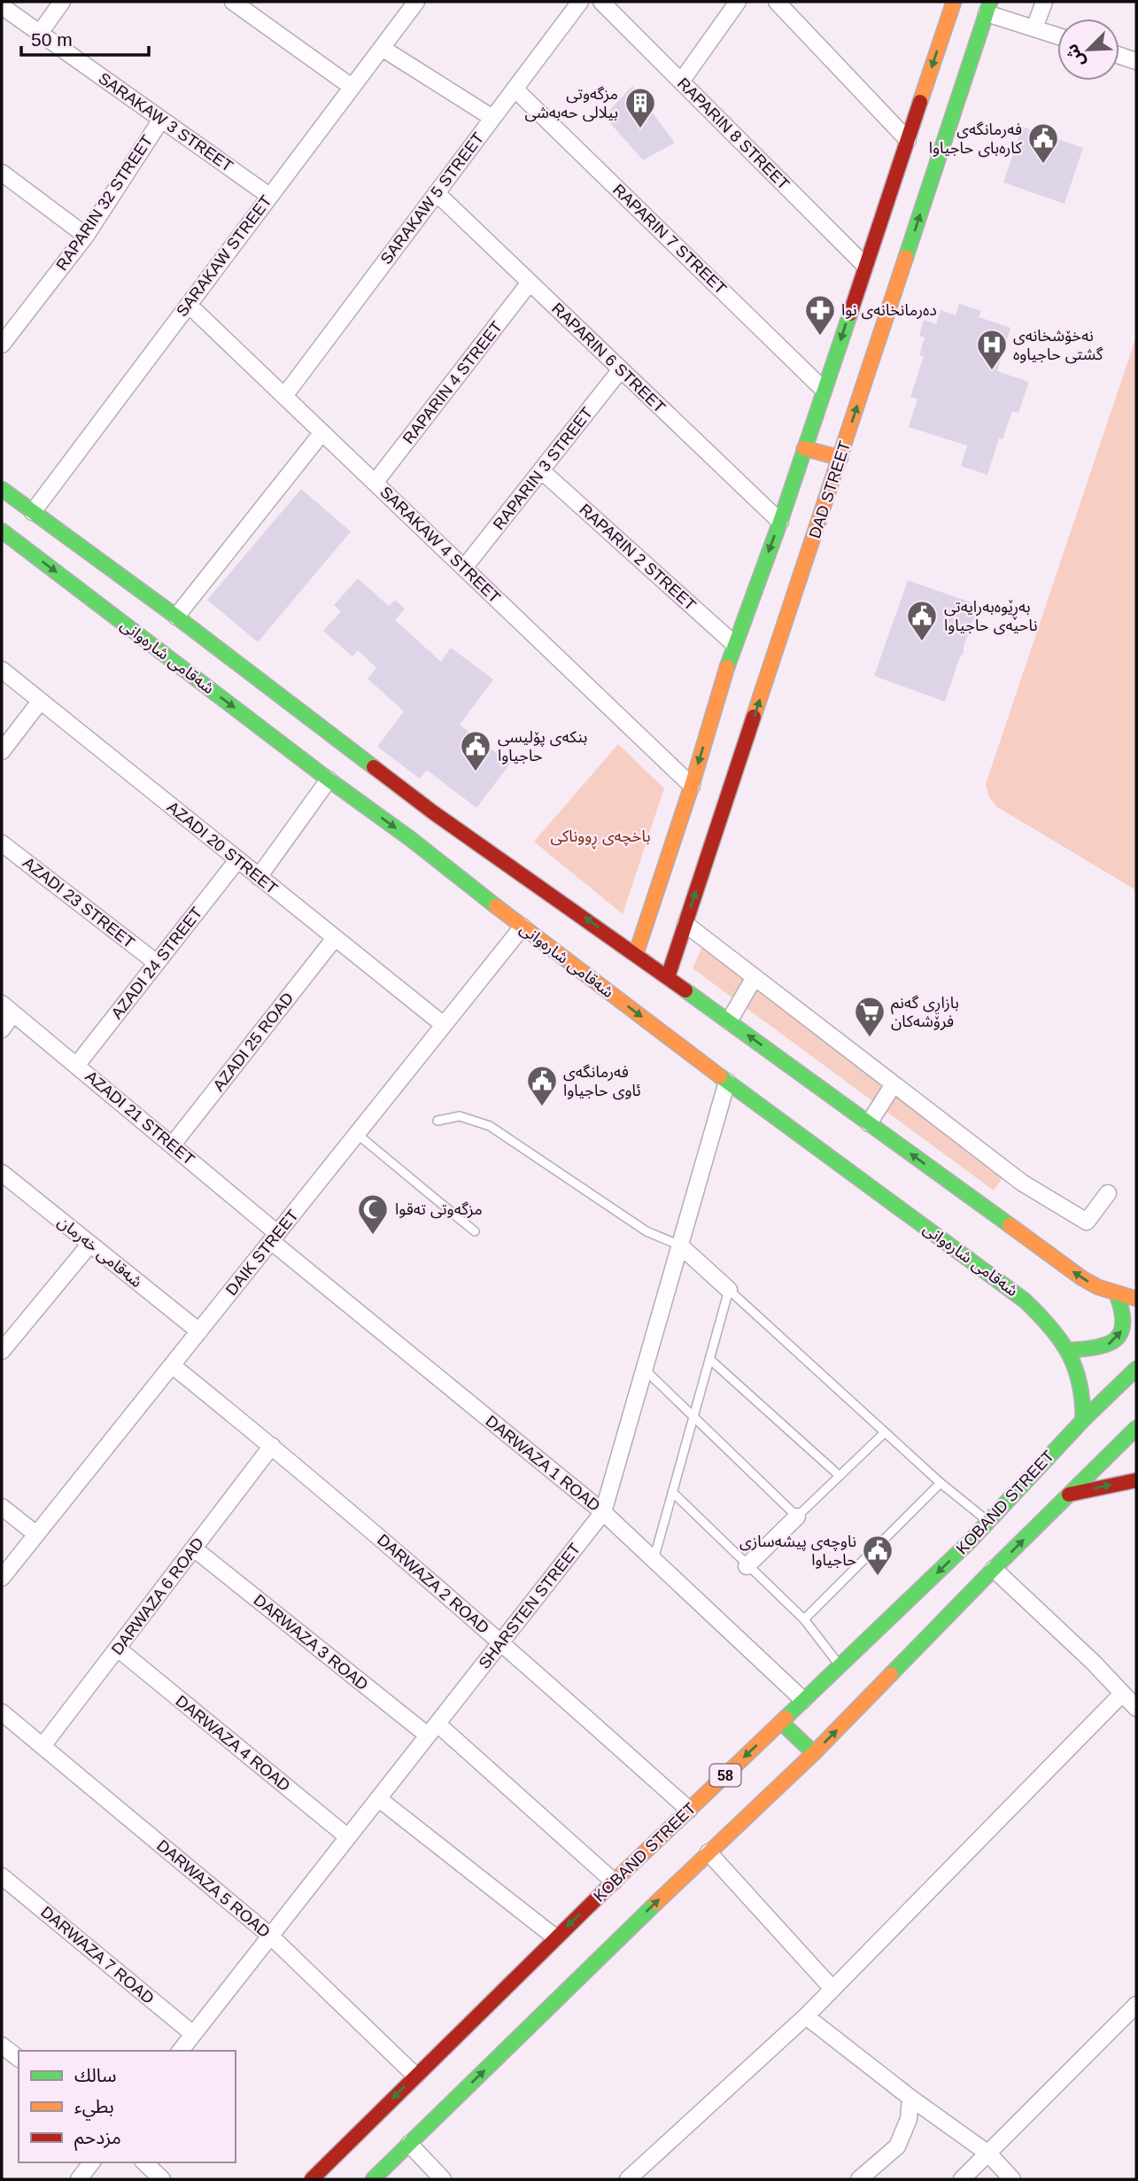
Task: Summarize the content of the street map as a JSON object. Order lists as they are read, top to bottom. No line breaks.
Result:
{"streets":{"main road":["DAD STREET","شەقامی شارەوانی","KOBAND STREET","58"],"street":["SARAKAW 3 STREET","RAPARIN 8 STREET","SARAKAW 5 STREET","RAPARIN 32 STREET","RAPARIN 7 STREET","SARAKAW STREET","RAPARIN 6 STREET","RAPARIN 4 STREET","RAPARIN 3 STREET","SARAKAW 4 STREET","RAPARIN 2 STREET","AZADI 20 STREET","AZADI 23 STREET","AZADI 24 STREET","AZADI 25 ROAD","AZADI 21 STREET","شەقامی خەرمان","DAIK STREET","DARWAZA 1 ROAD","DARWAZA 2 ROAD","DARWAZA 6 ROAD","SHARSTEN STREET","DARWAZA 3 ROAD","DARWAZA 4 ROAD","DARWAZA 5 ROAD","DARWAZA 7 ROAD"]},"crossings":[["SARAKAW 3 STREET","RAPARIN 32 STREET"],["SARAKAW 3 STREET","SARAKAW STREET"],["SARAKAW 5 STREET","RAPARIN 7 STREET"],["SARAKAW 5 STREET","RAPARIN 6 STREET"],["SARAKAW 5 STREET","SARAKAW 4 STREET"],["SARAKAW STREET","SARAKAW 4 STREET"],["RAPARIN 6 STREET","RAPARIN 4 STREET"],["RAPARIN 6 STREET","RAPARIN 3 STREET"],["RAPARIN 4 STREET","SARAKAW 4 STREET"],["RAPARIN 3 STREET","SARAKAW 4 STREET"],["RAPARIN 3 STREET","RAPARIN 2 STREET"],["شەقامی شارەوانی","DAIK STREET"],["شەقامی شارەوانی","KOBAND STREET"],["شەقامی شارەوانی","SHARSTEN STREET"],["AZADI 20 STREET","AZADI 24 STREET"],["AZADI 20 STREET","AZADI 25 ROAD"],["AZADI 20 STREET","DAIK STREET"],["AZADI 23 STREET","AZADI 24 STREET"],["AZADI 24 STREET","AZADI 21 STREET"],["AZADI 25 ROAD","AZADI 21 STREET"],["AZADI 21 STREET","DAIK STREET"],["AZADI 21 STREET","DARWAZA 1 ROAD"],["شەقامی خەرمان","DAIK STREET"],["DAIK STREET","DARWAZA 1 ROAD"],["DAIK STREET","DARWAZA 2 ROAD"],["DARWAZA 1 ROAD","KOBAND STREET"],["DARWAZA 1 ROAD","SHARSTEN STREET"],["KOBAND STREET","DARWAZA 2 ROAD"],["KOBAND STREET","DARWAZA 3 ROAD"],["KOBAND STREET","DARWAZA 5 ROAD"],["DARWAZA 2 ROAD","DARWAZA 6 ROAD"],["DARWAZA 2 ROAD","SHARSTEN STREET"],["DARWAZA 6 ROAD","DARWAZA 3 ROAD"],["DARWAZA 6 ROAD","DARWAZA 4 ROAD"],["DARWAZA 6 ROAD","DARWAZA 5 ROAD"],["SHARSTEN STREET","DARWAZA 3 ROAD"],["SHARSTEN STREET","DARWAZA 4 ROAD"],["SHARSTEN STREET","DARWAZA 5 ROAD"],["SHARSTEN STREET","DARWAZA 7 ROAD"]],"parks":["باخچەی ڕووناکی"],"places":{"building":["مزگەوتی بیلالی حەبەشی"],"public building":["فەرمانگەی کارەبای حاجیاوا","بەڕێوەبەرایەتی ناحیەی حاجیاوا","بنکەی پۆلیسی حاجیاوا","فەرمانگەی ئاوی حاجیاوا","ناوچەی پیشەسازی حاجیاوا"],"pharmacy":["دەرمانخانەی نوا"],"hospital":["نەخۆشخانەی گشتی حاجیاوە"],"supermarket":["بازاڕی گەنم فرۆشەکان"],"mosque":["مزگەوتی تەقوا"]},"legend":["سالك","بطيء","مزدحم"],"scale_bar":"50 m","north":"bottom left"}
